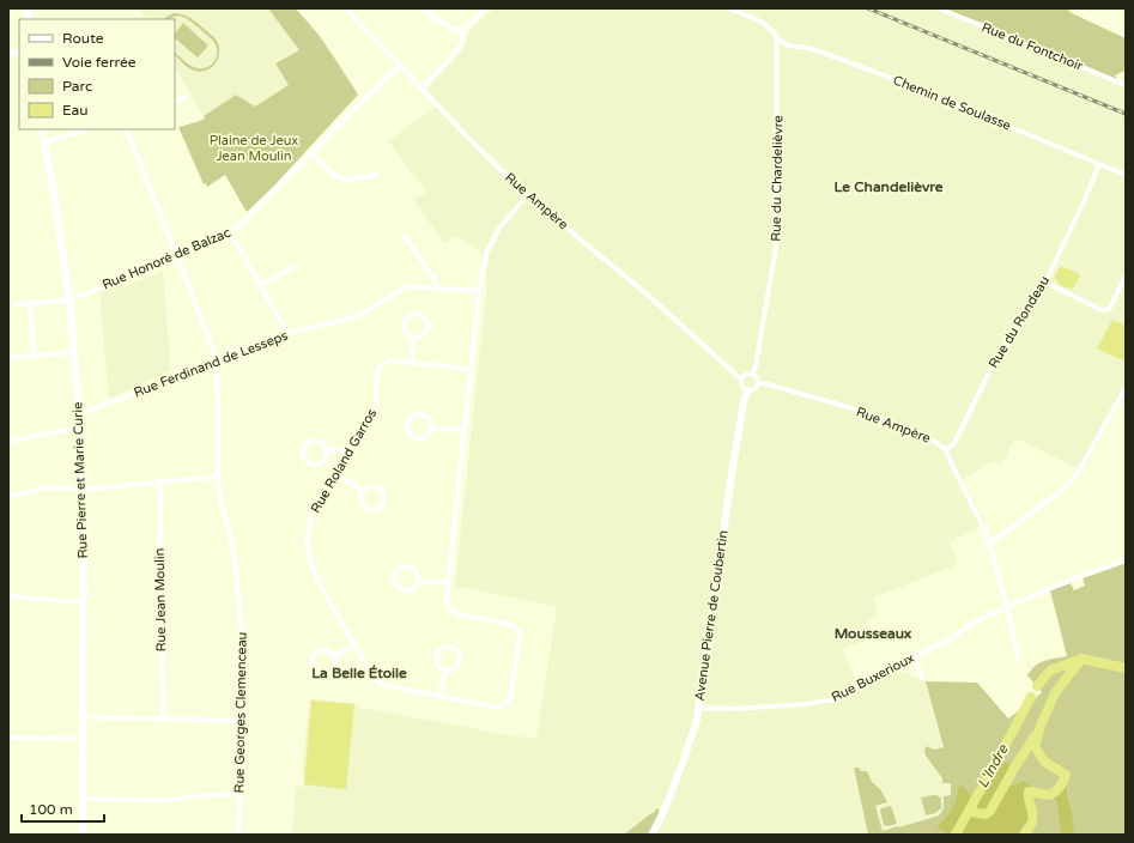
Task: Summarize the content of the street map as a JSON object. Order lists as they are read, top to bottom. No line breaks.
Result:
{"streets":{"street":["Rue du Fontchoir","Chemin de Soulasse","Rue du Chardelièvre","Rue Ampère","Rue Honoré de Balzac","Rue du Rondeau","Rue Ferdinand de Lesseps","Rue Roland Garros","Rue Pierre et Marie Curie","Rue Jean Moulin","Avenue Pierre de Coubertin","Rue Buxerioux","Rue Georges Clemenceau"]},"crossings":[["Chemin de Soulasse","Rue du Chardelièvre"],["Chemin de Soulasse","Rue du Rondeau"],["Rue du Chardelièvre","Rue Ampère"],["Rue du Chardelièvre","Avenue Pierre de Coubertin"],["Rue Ampère","Rue Honoré de Balzac"],["Rue Ampère","Rue du Rondeau"],["Rue Ampère","Rue Roland Garros"],["Rue Ampère","Avenue Pierre de Coubertin"],["Rue Ampère","Rue Buxerioux"],["Rue Honoré de Balzac","Rue Pierre et Marie Curie"],["Rue Honoré de Balzac","Rue Georges Clemenceau"],["Rue Ferdinand de Lesseps","Rue Roland Garros"],["Rue Ferdinand de Lesseps","Rue Pierre et Marie Curie"],["Rue Ferdinand de Lesseps","Rue Georges Clemenceau"],["Avenue Pierre de Coubertin","Rue Buxerioux"]],"districts":["Le Chandelièvre","Mousseaux","La Belle Étoile"],"water":["L'Indre"],"parks":["Plaine de Jeux Jean Moulin"],"legend":["Route","Voie ferrée","Parc","Eau"],"scale_bar":"100 m"}
